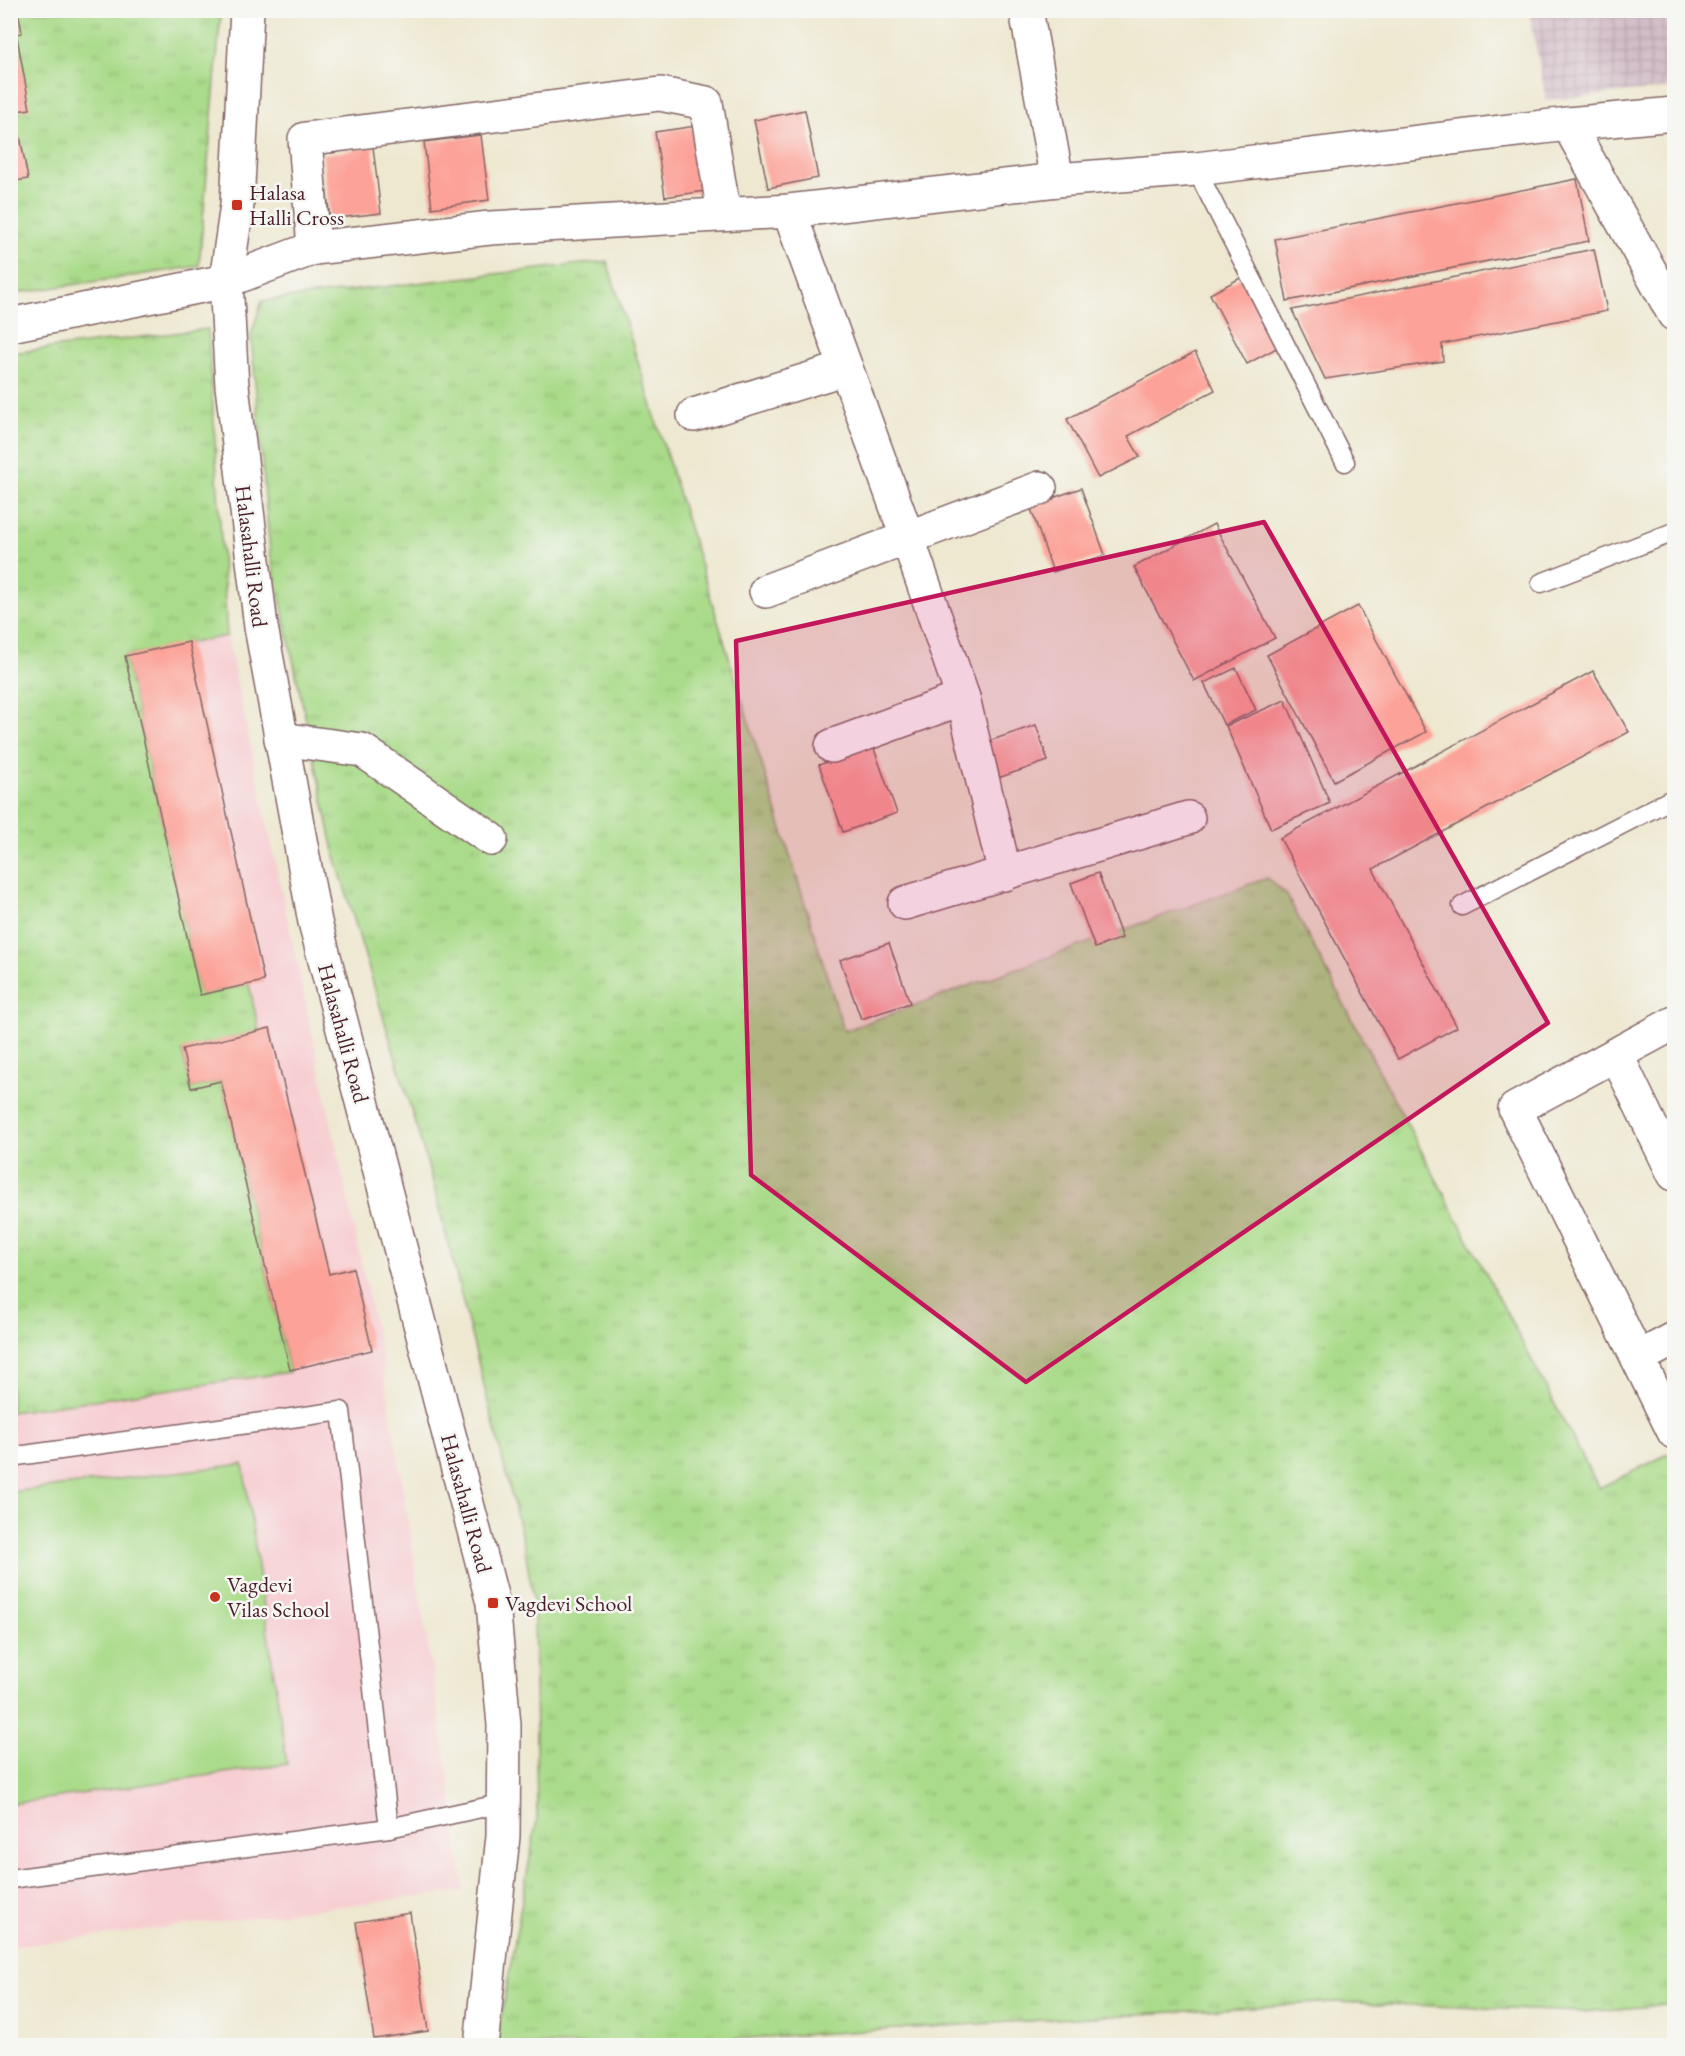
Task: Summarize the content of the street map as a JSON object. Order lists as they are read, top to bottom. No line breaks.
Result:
{"streets":{"street":["Halasahalli Road"]},"places":{"transit":["Halasa Halli Cross","Vagdevi School"],"other":["Vagdevi Vilas School"]}}
